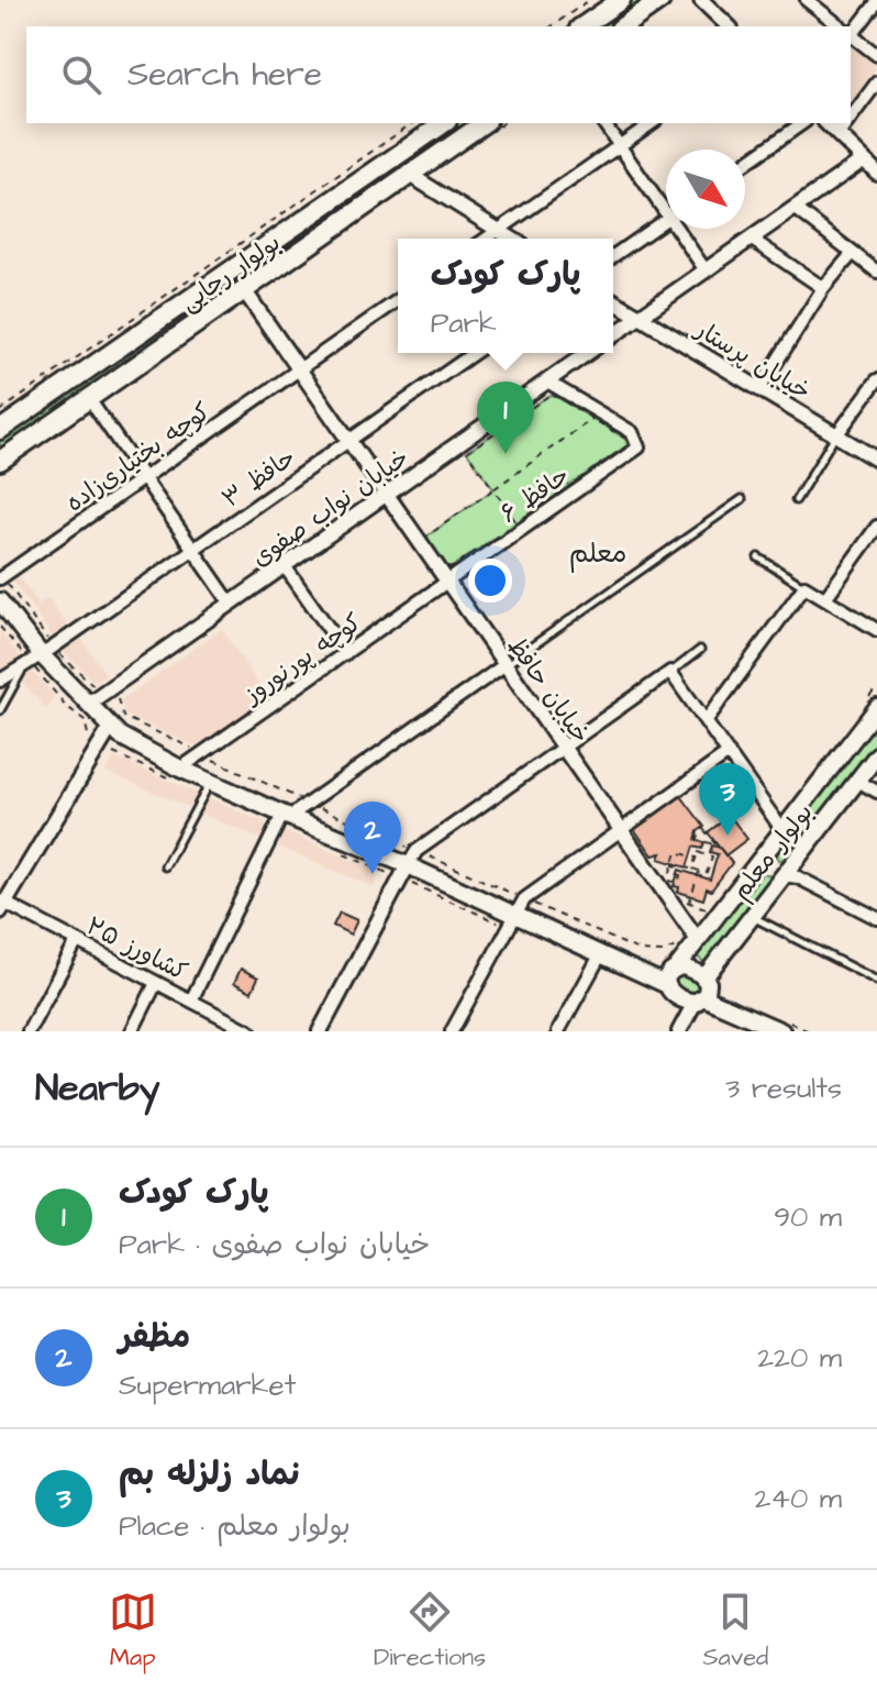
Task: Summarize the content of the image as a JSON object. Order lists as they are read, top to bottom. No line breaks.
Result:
{"streets":{"main road":["بولوار رجایی","بولوار معلم"],"street":["خیابان پرستار","کوچه بختیاری‌زاده","حافظ ۳","حافظ ۶","خیابان نواب صفوی","کوچه پورنوروز","خیابان حافظ","کشاورز ۲۵"]},"crossings":[["بولوار رجایی","خیابان حافظ"],["کوچه بختیاری‌زاده","خیابان حافظ"],["حافظ ۳","خیابان حافظ"],["حافظ ۶","کوچه پورنوروز"],["حافظ ۶","خیابان حافظ"],["خیابان نواب صفوی","خیابان حافظ"],["کوچه پورنوروز","خیابان حافظ"],["خیابان حافظ","بولوار معلم"]],"districts":["معلم"],"north":"bottom right","page":{"search":"Search here","popup":["پارک کودک","Park"],"pins":["1","3","2"],"heading":["Nearby","3 results"],"list":[{"mark":"1","name":"پارک کودک","note":"Park · خیابان نواب صفوی","value":"90 m"},{"mark":"2","name":"مظفر","note":"Supermarket","value":"220 m"},{"mark":"3","name":"نماد زلزله بم","note":"Place · بولوار معلم","value":"240 m"}],"nav":["Map","Directions","Saved"]}}
